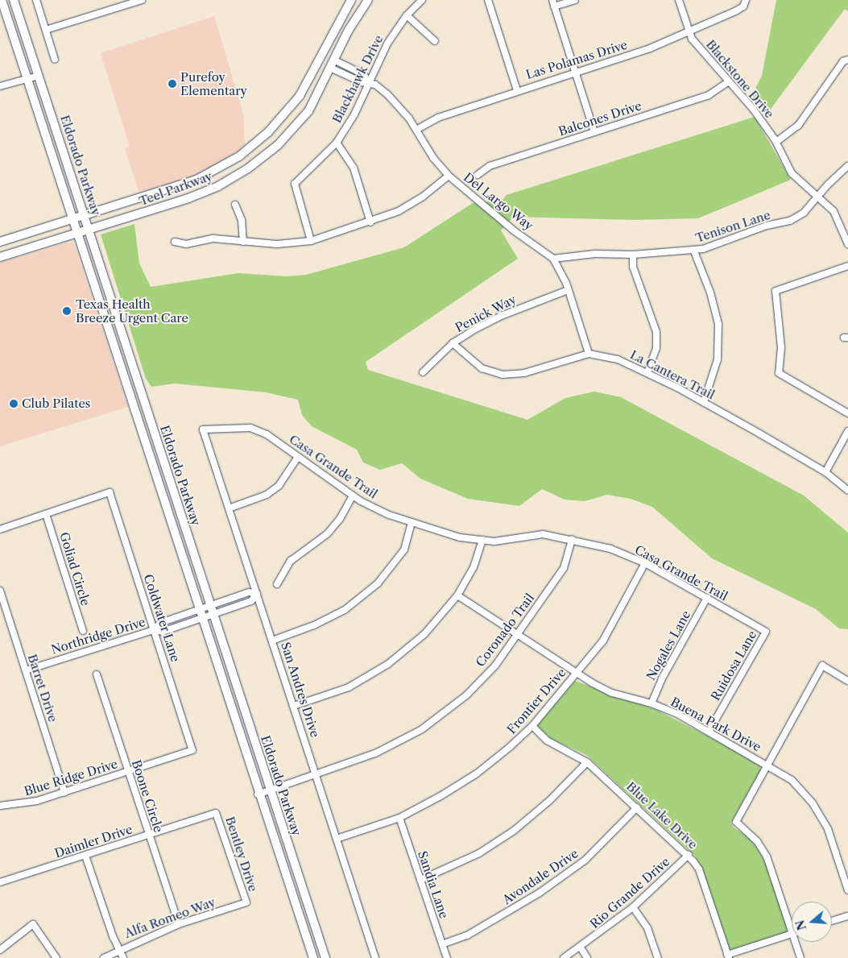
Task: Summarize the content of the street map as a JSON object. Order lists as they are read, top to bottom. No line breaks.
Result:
{"streets":{"main road":["Eldorado Parkway","Teel Parkway"],"street":["Las Polamas Drive","Blackhawk Drive","Blackstone Drive","Balcones Drive","Del Largo Way","Tenison Lane","Penick Way","La Cantera Trail","Casa Grande Trail","Goliad Circle","Coldwater Lane","Coronado Trail","Northridge Drive","Nogales Lane","Ruidosa Lane","Barret Drive","San Andres Drive","Frontier Drive","Buena Park Drive","Blue Ridge Drive","Boone Circle","Blue Lake Drive","Daimler Drive","Bentley Drive","Avondale Drive","Sandia Lane","Rio Grande Drive","Alfa Romeo Way"]},"crossings":[["Las Polamas Drive","Blackstone Drive"],["Las Polamas Drive","Del Largo Way"],["Blackhawk Drive","Del Largo Way"],["Blackstone Drive","Balcones Drive"],["Blackstone Drive","Tenison Lane"],["Eldorado Parkway","Teel Parkway"],["Eldorado Parkway","Coronado Trail"],["Eldorado Parkway","Northridge Drive"],["Teel Parkway","Del Largo Way"],["Del Largo Way","Tenison Lane"],["Penick Way","La Cantera Trail"],["Casa Grande Trail","Coronado Trail"],["Casa Grande Trail","Nogales Lane"],["Casa Grande Trail","Ruidosa Lane"],["Casa Grande Trail","San Andres Drive"],["Casa Grande Trail","Frontier Drive"],["Goliad Circle","Coldwater Lane"],["Coldwater Lane","Northridge Drive"],["Coldwater Lane","Blue Ridge Drive"],["Coronado Trail","San Andres Drive"],["Coronado Trail","Buena Park Drive"],["Northridge Drive","Barret Drive"],["Northridge Drive","San Andres Drive"],["Nogales Lane","Buena Park Drive"],["Ruidosa Lane","Buena Park Drive"],["Barret Drive","Blue Ridge Drive"],["San Andres Drive","Frontier Drive"],["Frontier Drive","Buena Park Drive"],["Frontier Drive","Blue Lake Drive"],["Frontier Drive","Sandia Lane"],["Blue Ridge Drive","Boone Circle"],["Boone Circle","Daimler Drive"],["Boone Circle","Alfa Romeo Way"],["Blue Lake Drive","Avondale Drive"],["Blue Lake Drive","Rio Grande Drive"],["Daimler Drive","Bentley Drive"],["Bentley Drive","Alfa Romeo Way"],["Avondale Drive","Sandia Lane"]],"places":["Purefoy Elementary","Texas Health Breeze Urgent Care","Club Pilates"],"north":"left"}
